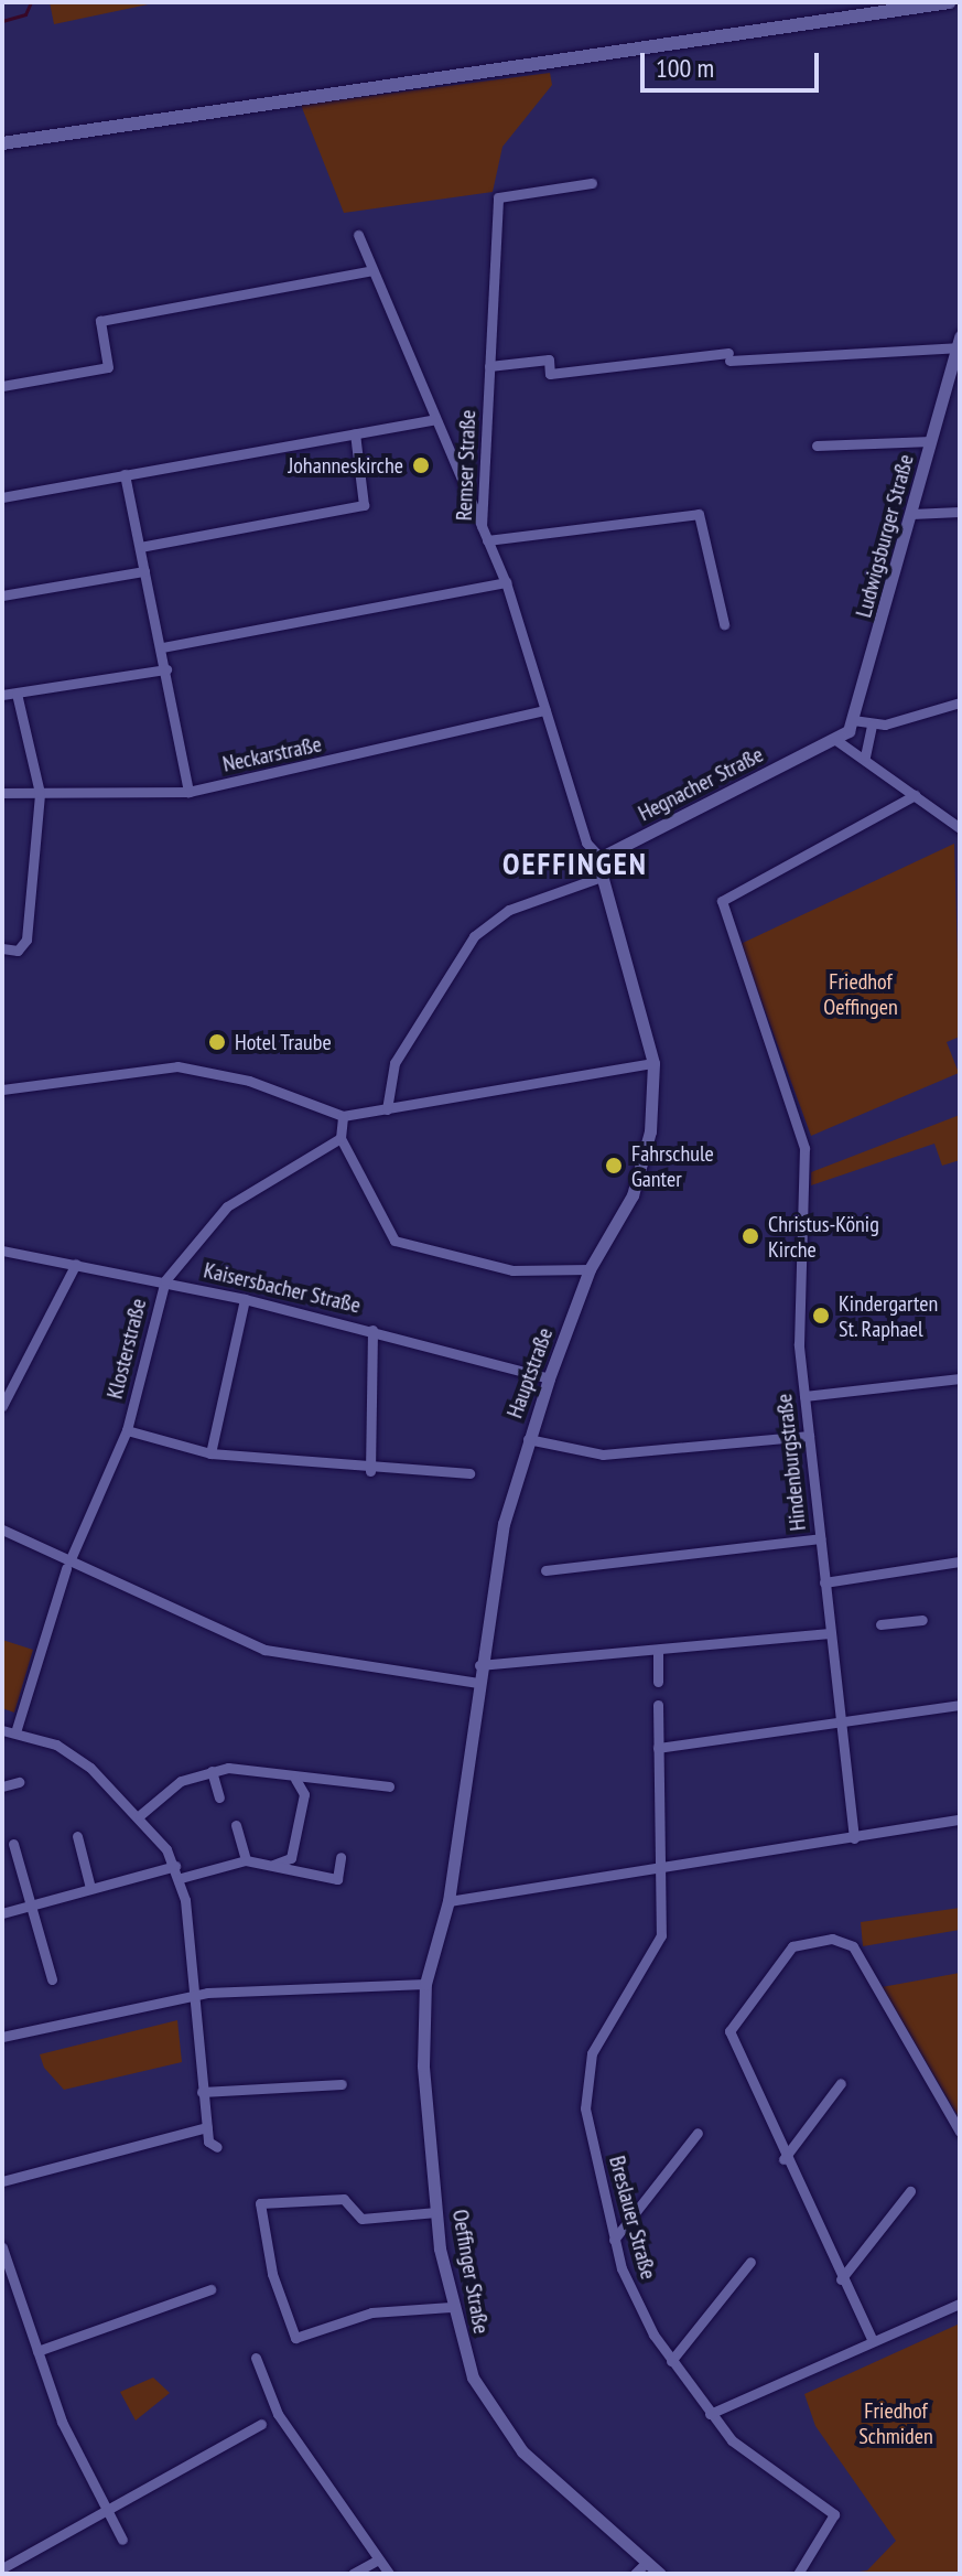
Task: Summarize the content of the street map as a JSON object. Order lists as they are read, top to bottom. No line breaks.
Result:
{"streets":{"street":["Remser Straße","Ludwigsburger Straße","Neckarstraße","Hegnacher Straße","Kaisersbacher Straße","Klosterstraße","Hauptstraße","Hindenburgstraße","Breslauer Straße","Oeffinger Straße"]},"crossings":[["Remser Straße","Neckarstraße"],["Remser Straße","Hegnacher Straße"],["Ludwigsburger Straße","Hegnacher Straße"],["Kaisersbacher Straße","Klosterstraße"],["Kaisersbacher Straße","Hauptstraße"],["Hauptstraße","Oeffinger Straße"]],"districts":["OEFFINGEN"],"parks":["Friedhof Oeffingen","Friedhof Schmiden"],"places":["Johanneskirche","Hotel Traube","Fahrschule Ganter","Christus-König Kirche","Kindergarten St. Raphael"],"scale_bar":"100 m"}
